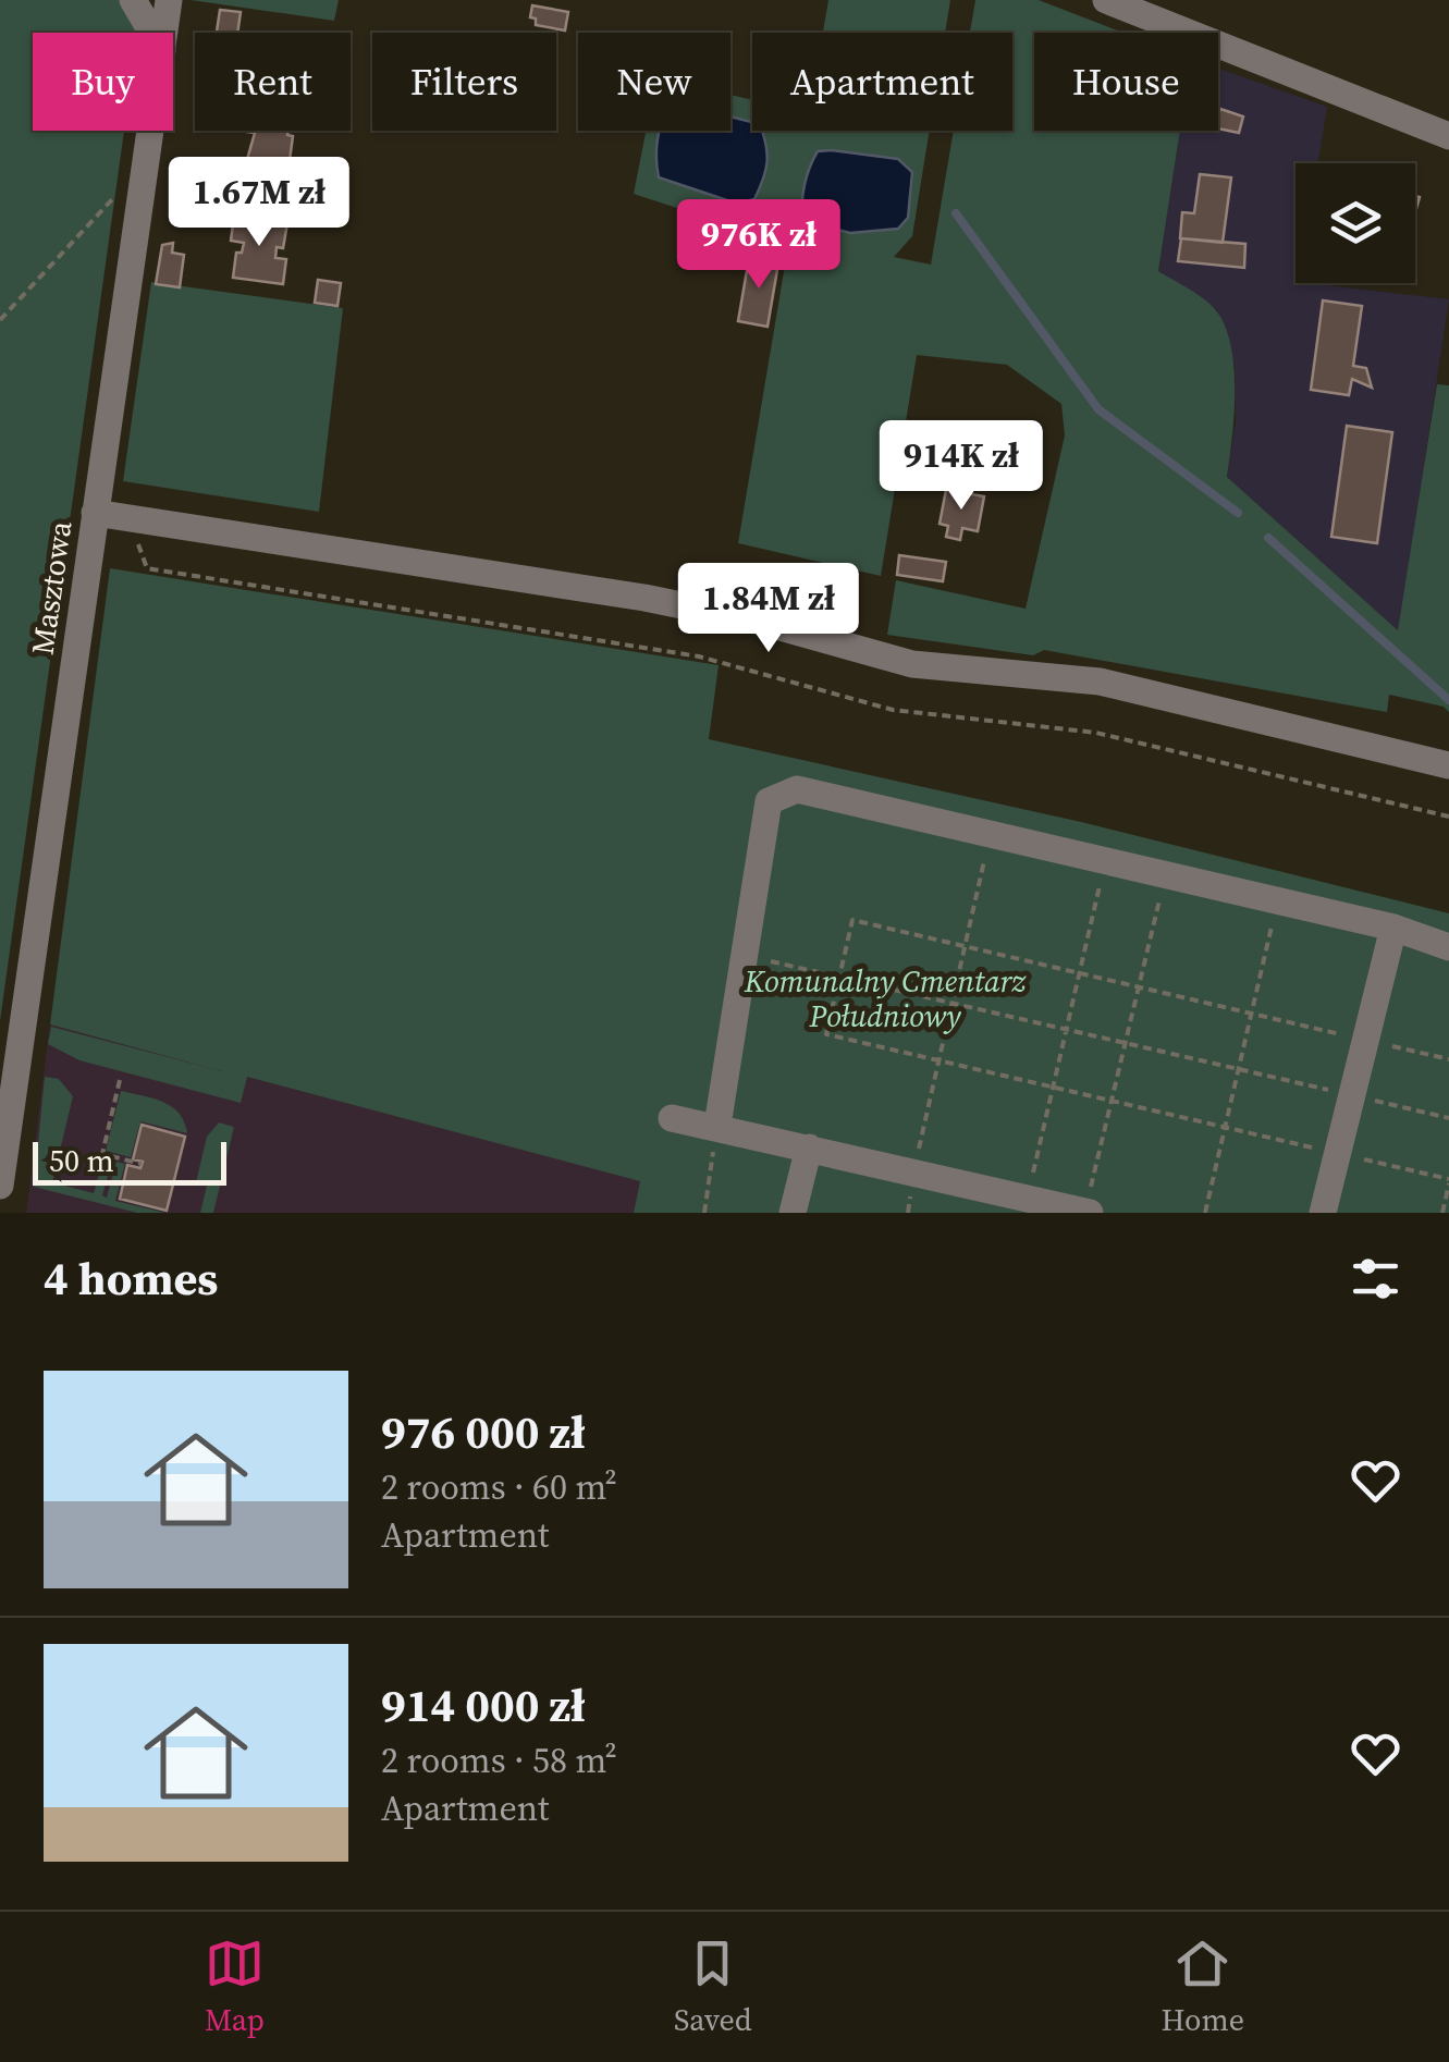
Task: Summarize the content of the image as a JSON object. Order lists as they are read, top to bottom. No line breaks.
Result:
{"streets":{"street":["Masztowa"]},"parks":["Komunalny Cmentarz Południowy"],"scale_bar":"50 m","page":{"chip":["Buy","Rent","Filters","New","Apartment","House"],"price":["1.67M zł","976K zł","914K zł","1.84M zł"],"scale":"50 m","heading":"4 homes","list":[{"name":"976 000 zł","note":"2 rooms · 60 m² · Apartment"},{"name":"914 000 zł","note":"2 rooms · 58 m² · Apartment"}],"tabs":["Map","Saved","Home"]}}
